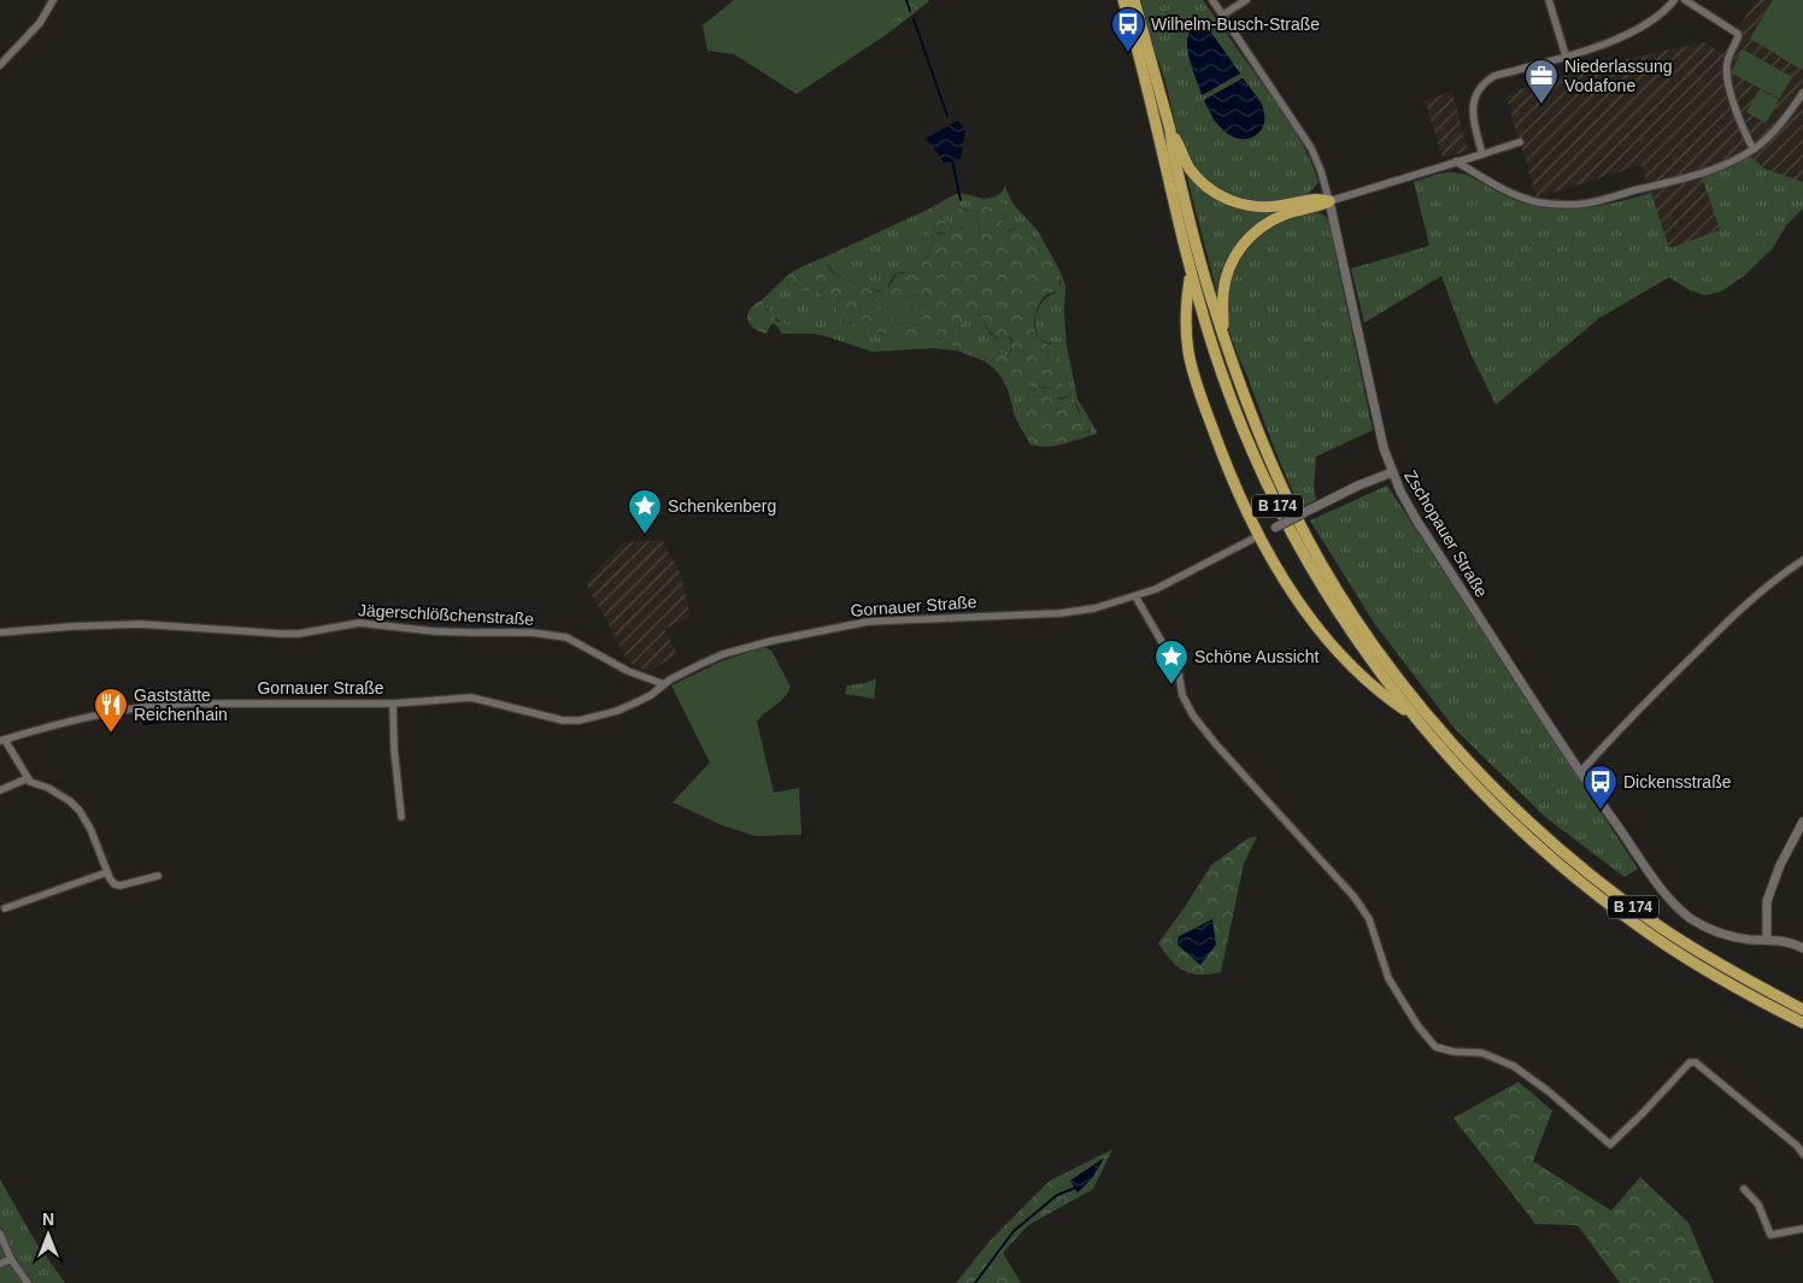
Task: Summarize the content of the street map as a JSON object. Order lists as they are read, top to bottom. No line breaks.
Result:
{"streets":{"highway":["B 174"],"street":["Zschopauer Straße","Gornauer Straße","Jägerschlößchenstraße"]},"crossings":[["Zschopauer Straße","Gornauer Straße"],["Gornauer Straße","Jägerschlößchenstraße"]],"places":{"bus stop":["Wilhelm-Busch-Straße","Dickensstraße"],"office":["Niederlassung Vodafone"],"place":["Schenkenberg","Schöne Aussicht"],"restaurant":["Gaststätte Reichenhain"]},"north":"top"}
